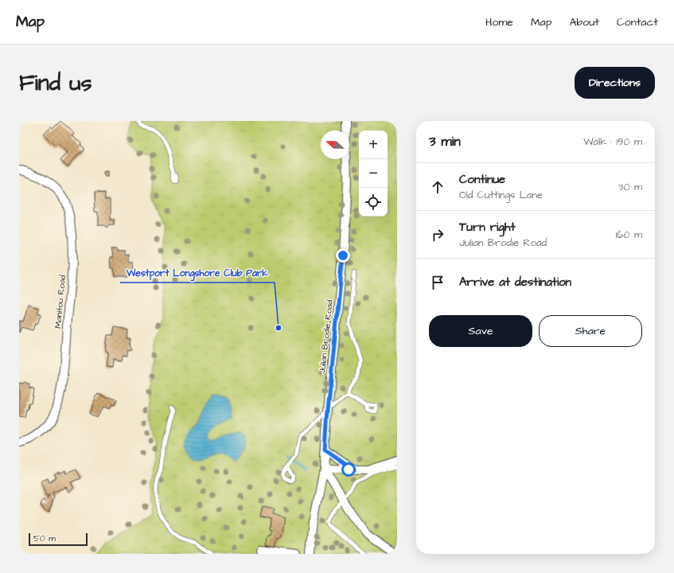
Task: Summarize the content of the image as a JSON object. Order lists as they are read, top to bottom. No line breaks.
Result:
{"streets":{"street":["Manitou Road","Julian Brodie Road"]},"places":["Westport Longshore Club Park"],"scale_bar":"50 m","north":"left","page":{"header":"Map","nav":["Home","Map","About","Contact"],"buttons":["Directions",["Save","Share"]],"title":"Find us","heading":["3 min","Walk · 190 m"],"map_buttons":["+","−"],"list":[["Continue","Old Cuttings Lane","30 m"],["Turn right","Julian Brodie Road","160 m"],"Arrive at destination"],"scale":"50 m"}}
